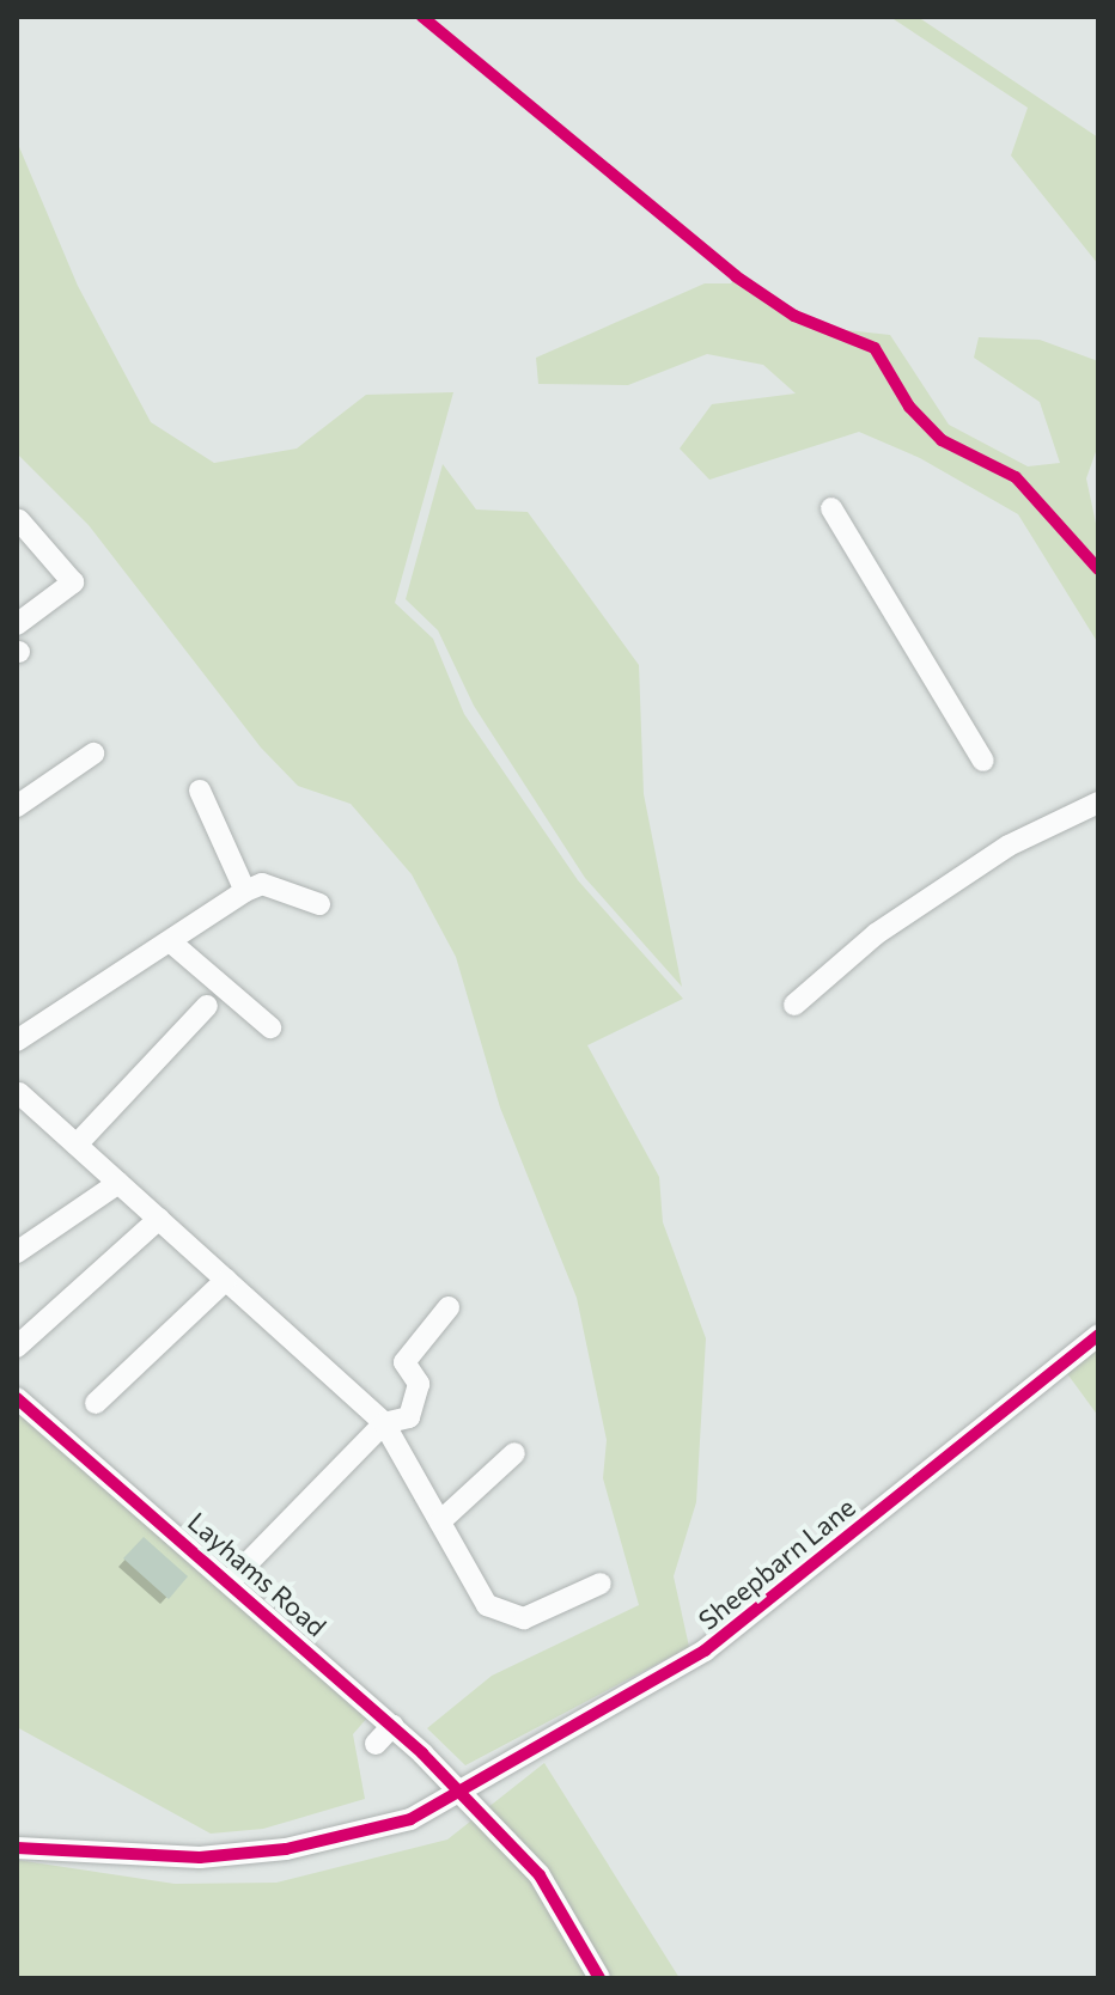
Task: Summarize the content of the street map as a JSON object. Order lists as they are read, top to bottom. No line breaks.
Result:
{"streets":{"street":["Sheepbarn Lane","Layhams Road"]},"crossings":[["Sheepbarn Lane","Layhams Road"]]}
